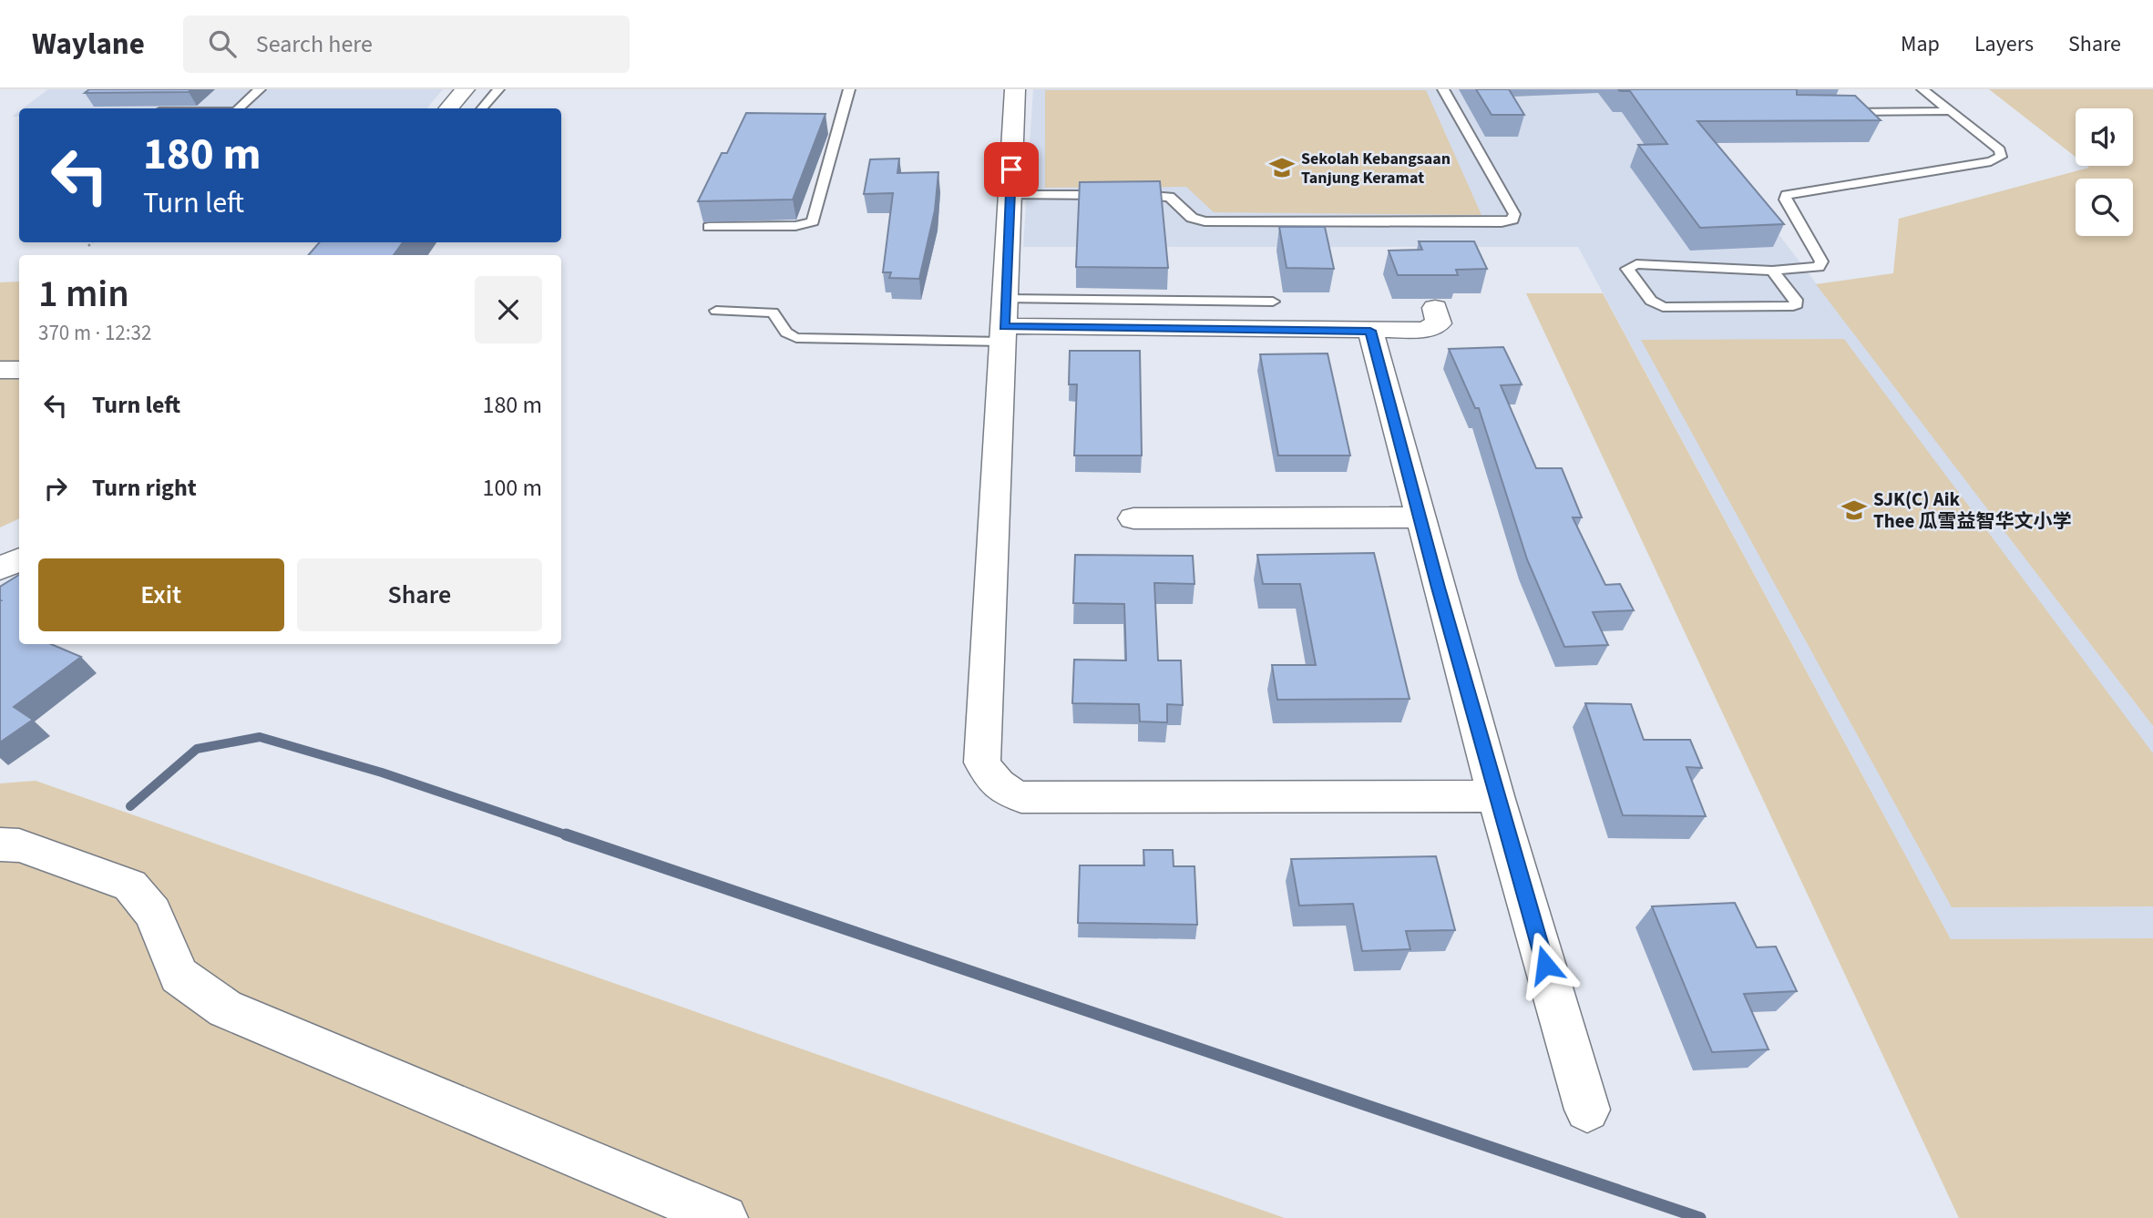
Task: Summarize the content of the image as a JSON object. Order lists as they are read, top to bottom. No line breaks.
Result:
{"places":{"school or university":["Sekolah Kebangsaan Tanjung Keramat","SJK(C) Aik Thee 瓜雪益智华文小学"]},"page":{"header":"Waylane","search":"Search here","nav":["Map","Layers","Share"],"turn":["180 m","Turn left"],"heading":["1 min","370 m · 12:32"],"list":[{"name":"Turn left","value":"180 m"},{"name":"Turn right","value":"100 m"}],"buttons":["Exit","Share"]}}
